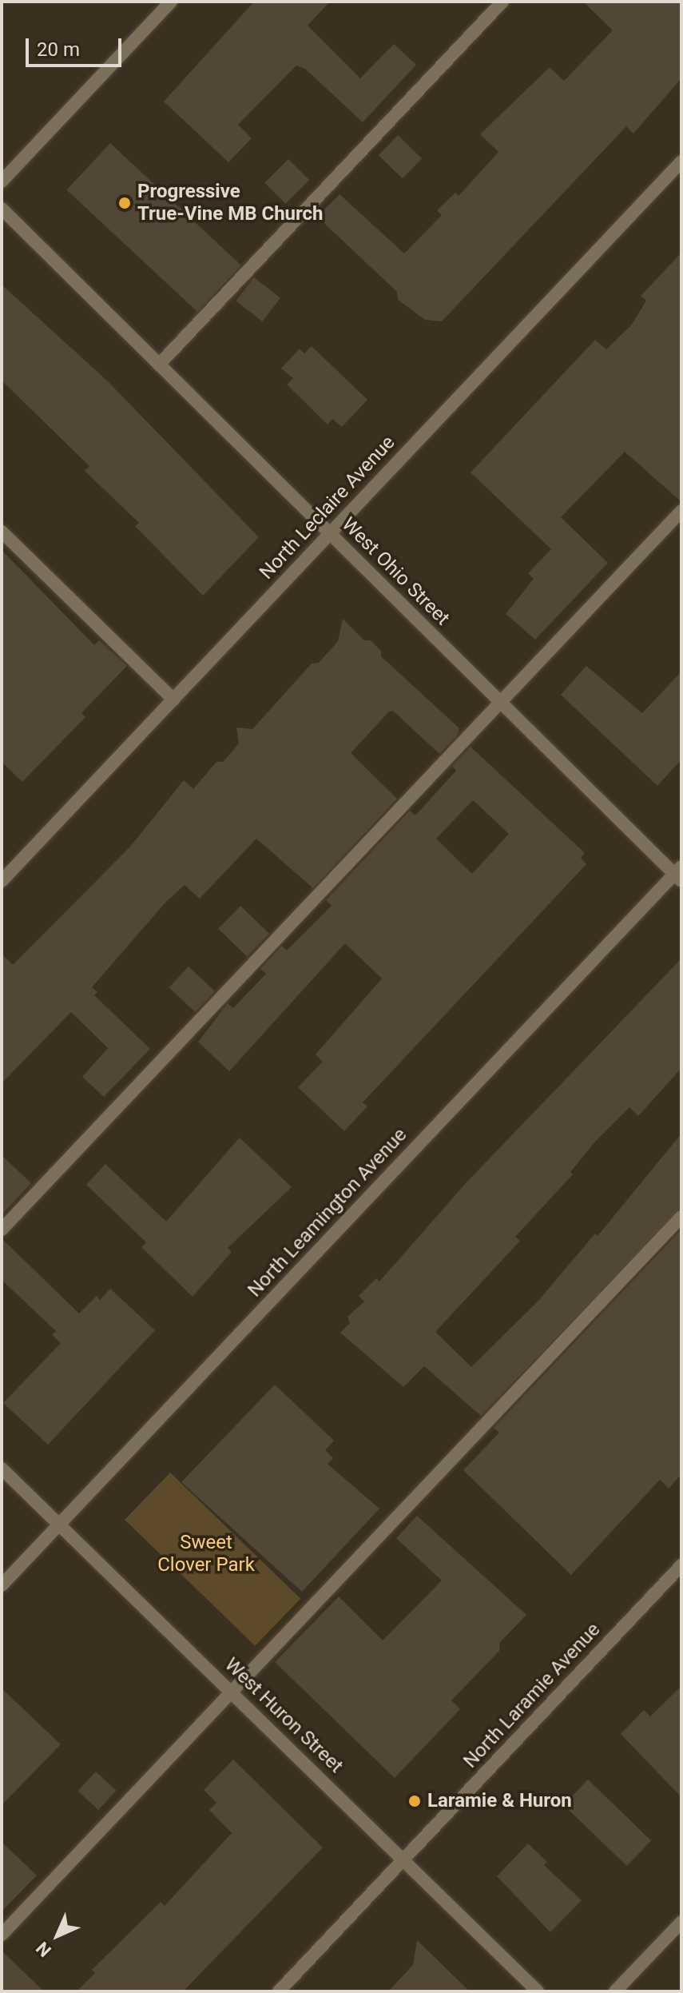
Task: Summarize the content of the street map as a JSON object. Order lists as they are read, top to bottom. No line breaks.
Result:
{"streets":{"street":["North Leclaire Avenue","West Ohio Street","North Leamington Avenue","North Laramie Avenue","West Huron Street"]},"crossings":[["North Leclaire Avenue","West Ohio Street"],["West Ohio Street","North Leamington Avenue"],["North Leamington Avenue","West Huron Street"],["North Laramie Avenue","West Huron Street"]],"parks":["Sweet Clover Park"],"places":["Progressive True-Vine MB Church","Laramie & Huron"],"scale_bar":"20 m","north":"bottom left"}
